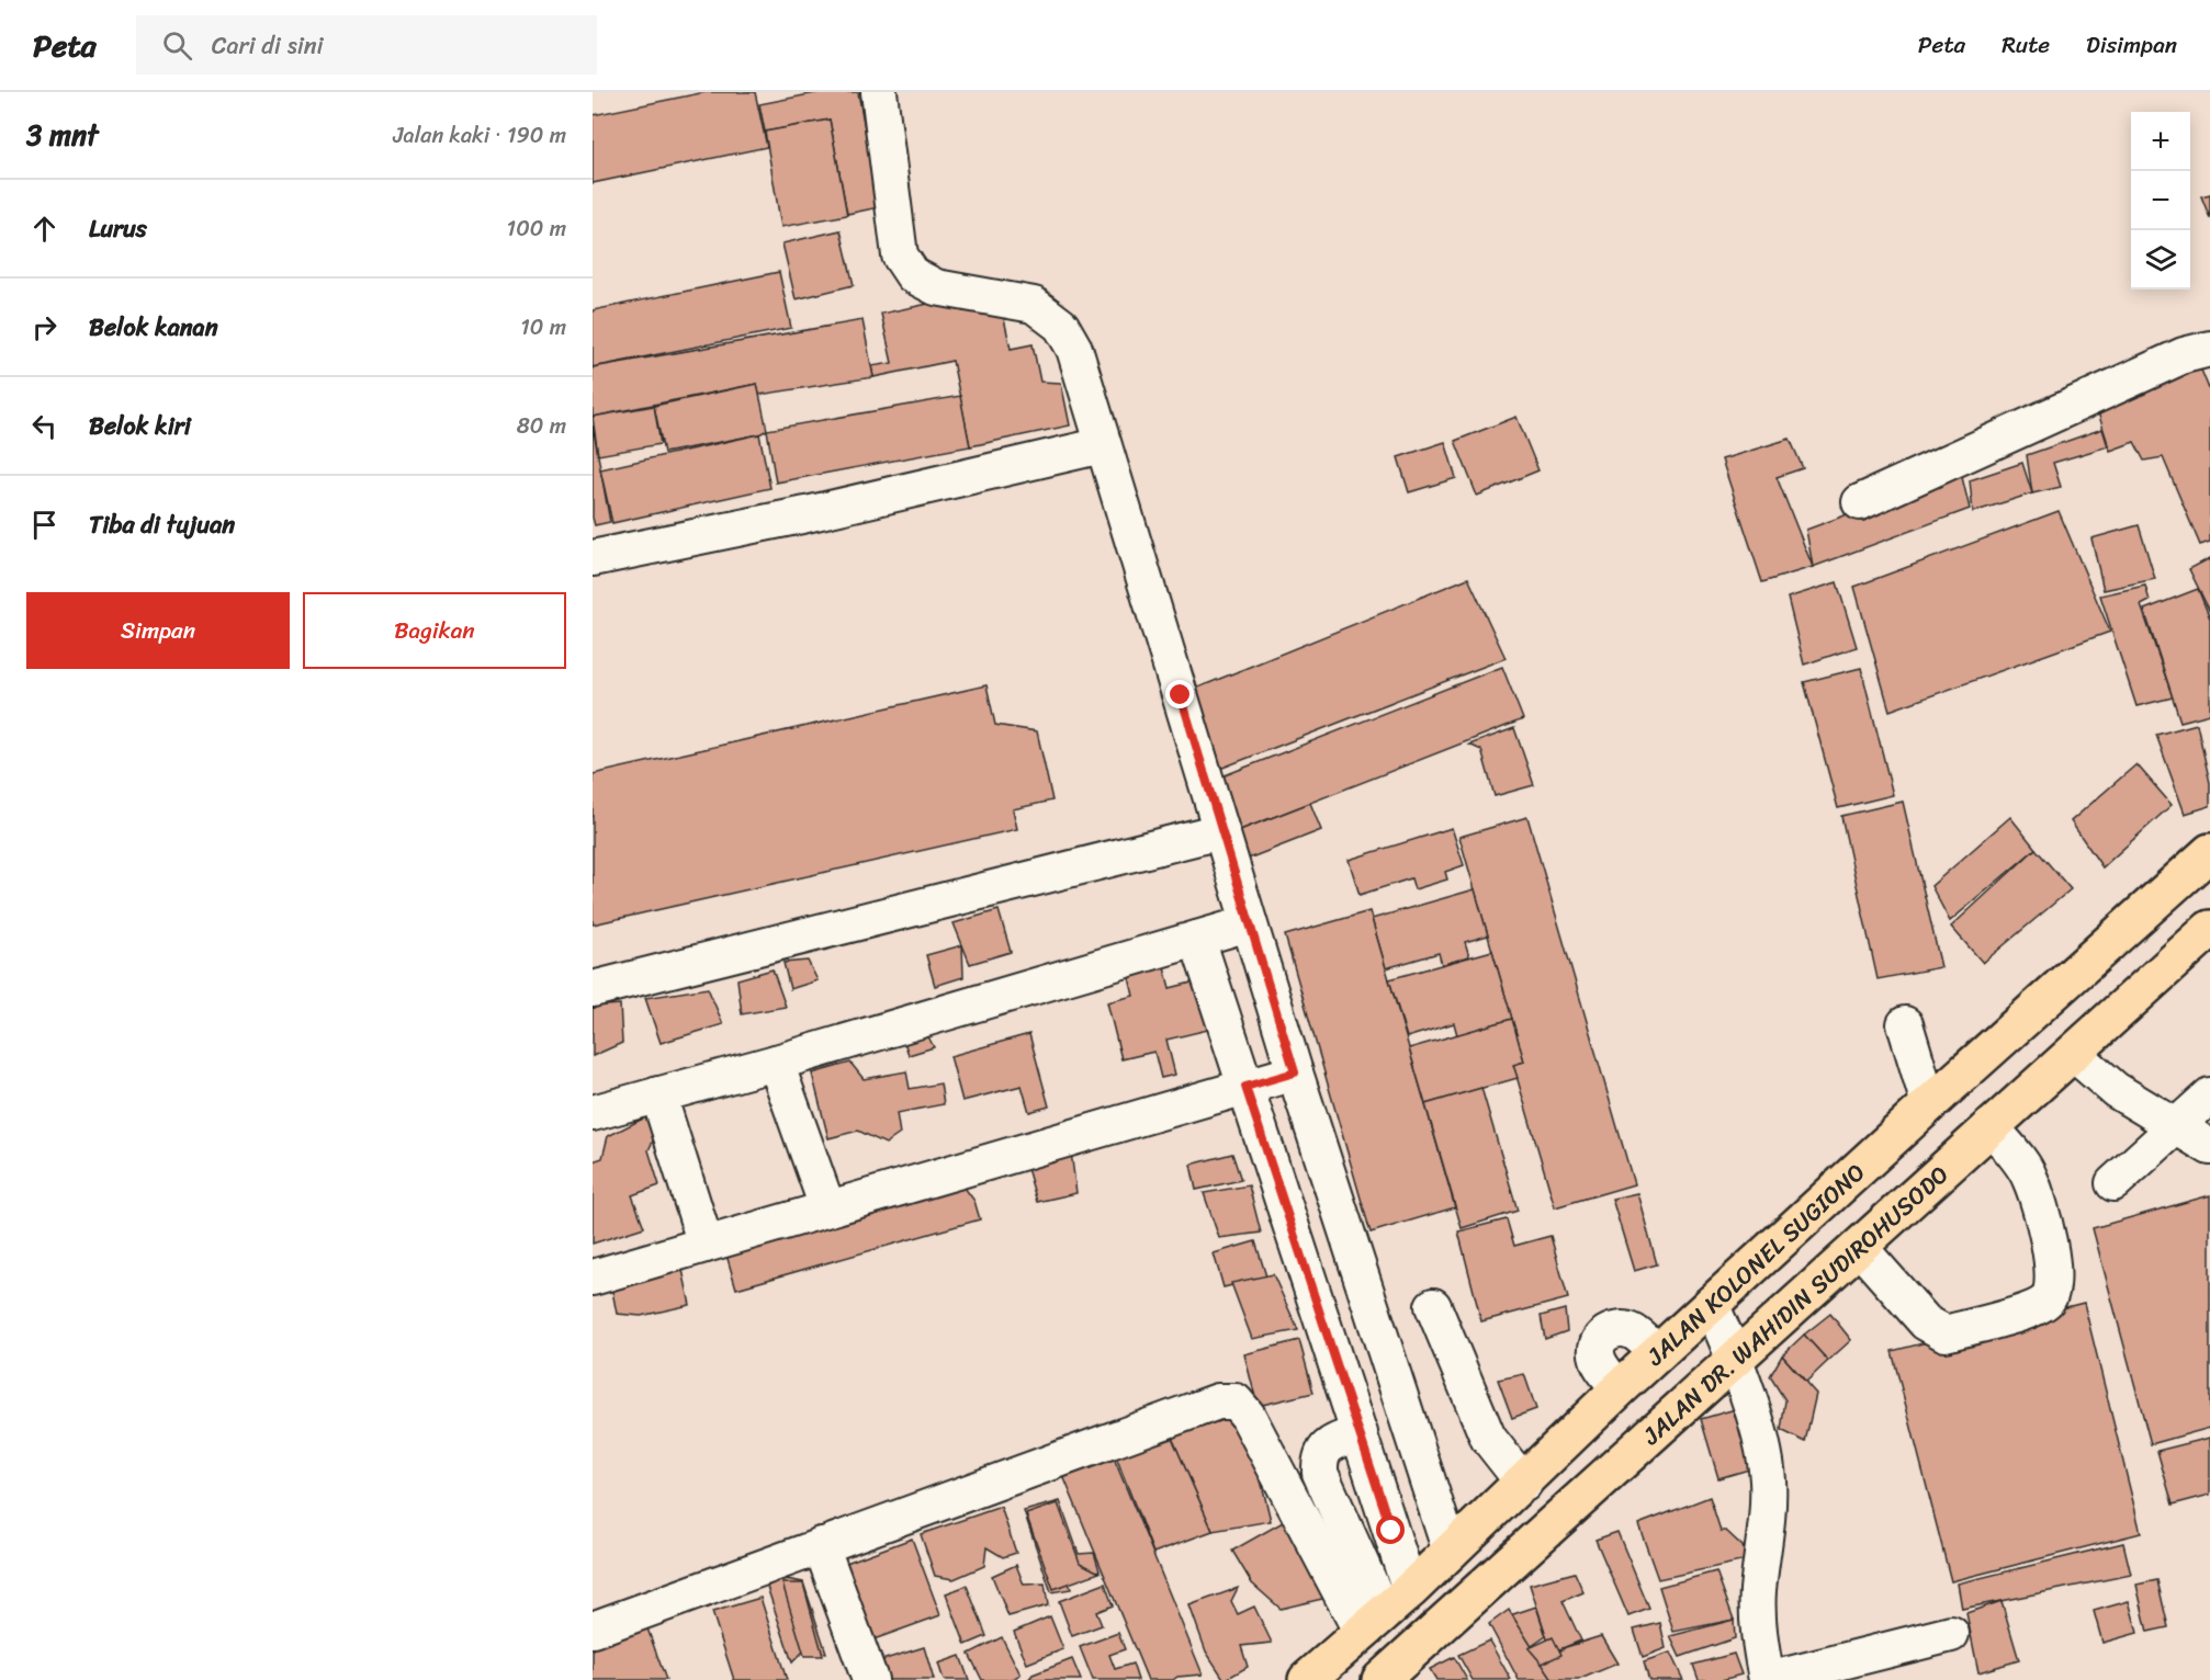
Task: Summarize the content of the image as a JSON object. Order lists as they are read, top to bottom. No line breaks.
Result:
{"streets":{"highway":["JALAN KOLONEL SUGIONO","JALAN DR. WAHIDIN SUDIROHUSODO"]},"page":{"header":"Peta","search":"Cari di sini","nav":["Peta","Rute","Disimpan"],"heading":["3 mnt","Jalan kaki · 190 m"],"map_buttons":["+","−"],"list":[["Lurus","100 m"],["Belok kanan","10 m"],["Belok kiri","80 m"],"Tiba di tujuan"],"buttons":["Simpan","Bagikan"]}}
